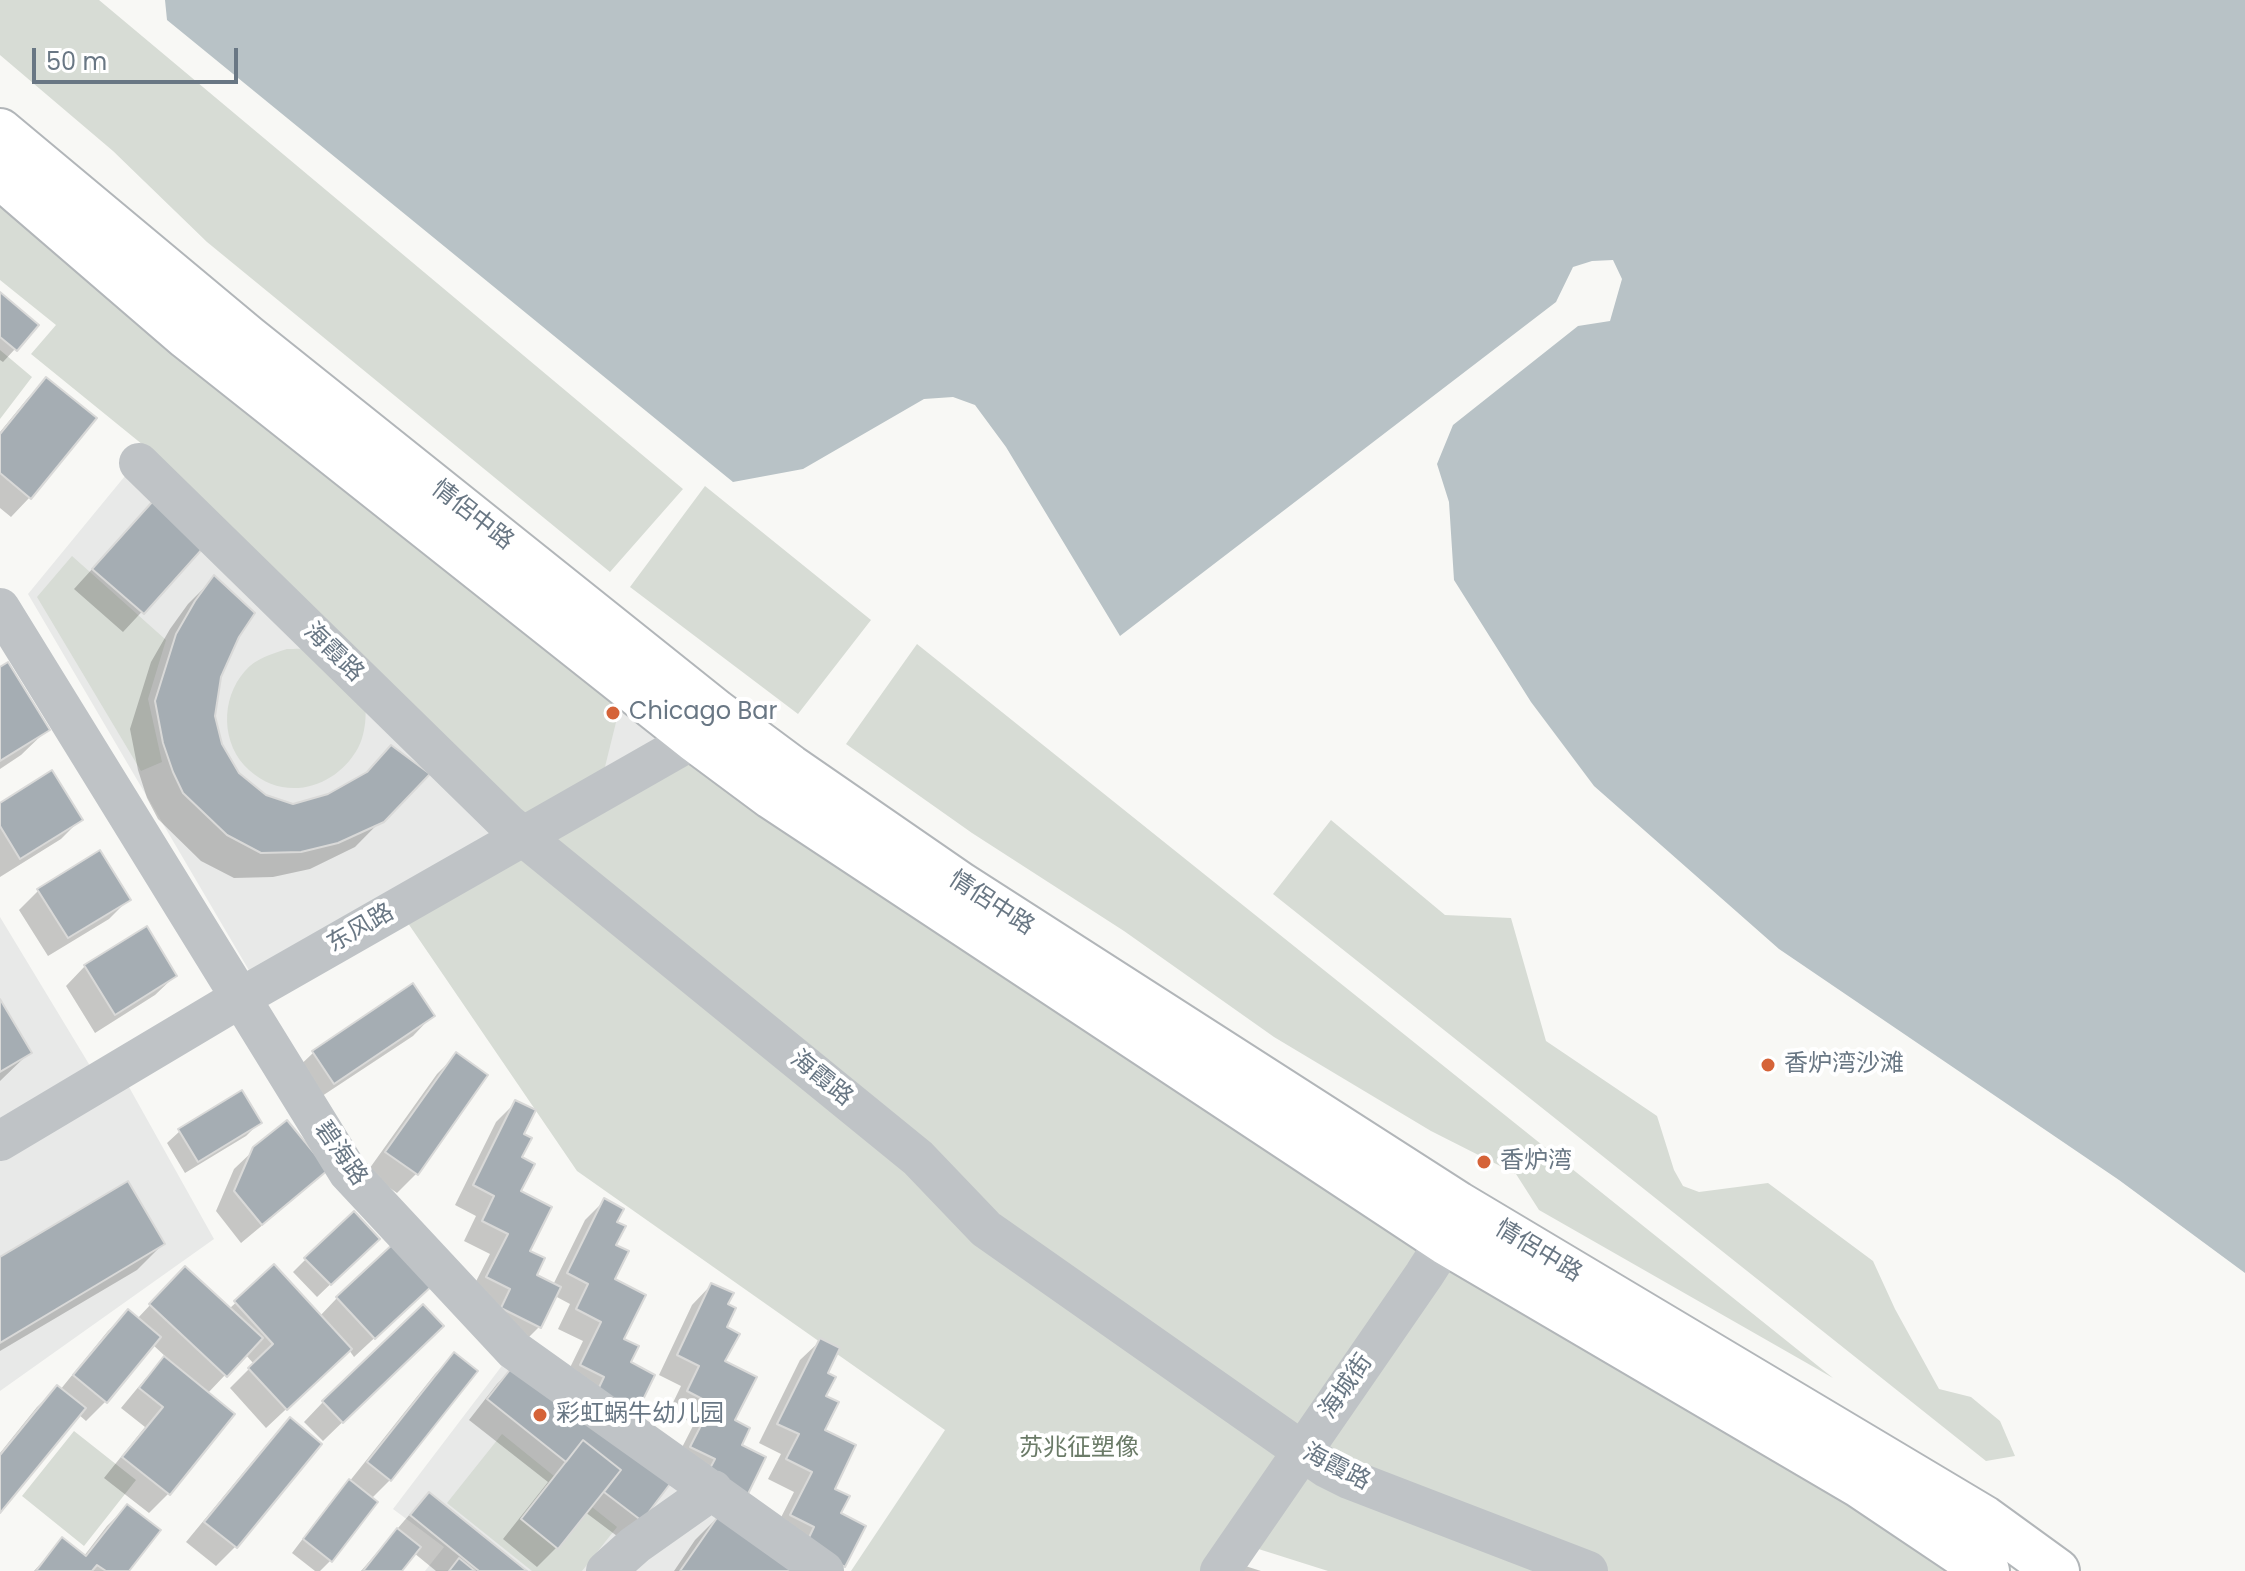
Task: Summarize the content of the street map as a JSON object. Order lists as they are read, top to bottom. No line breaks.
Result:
{"streets":{"highway":["情侶中路"],"street":["海霞路","东风路","碧海路","海城街"]},"crossings":[["情侶中路","东风路"],["情侶中路","海城街"],["海霞路","东风路"],["海霞路","海城街"],["东风路","碧海路"]],"parks":["苏兆征塑像"],"places":["Chicago Bar","香炉湾沙滩","香炉湾","彩虹蜗牛幼儿园"],"scale_bar":"50 m"}
